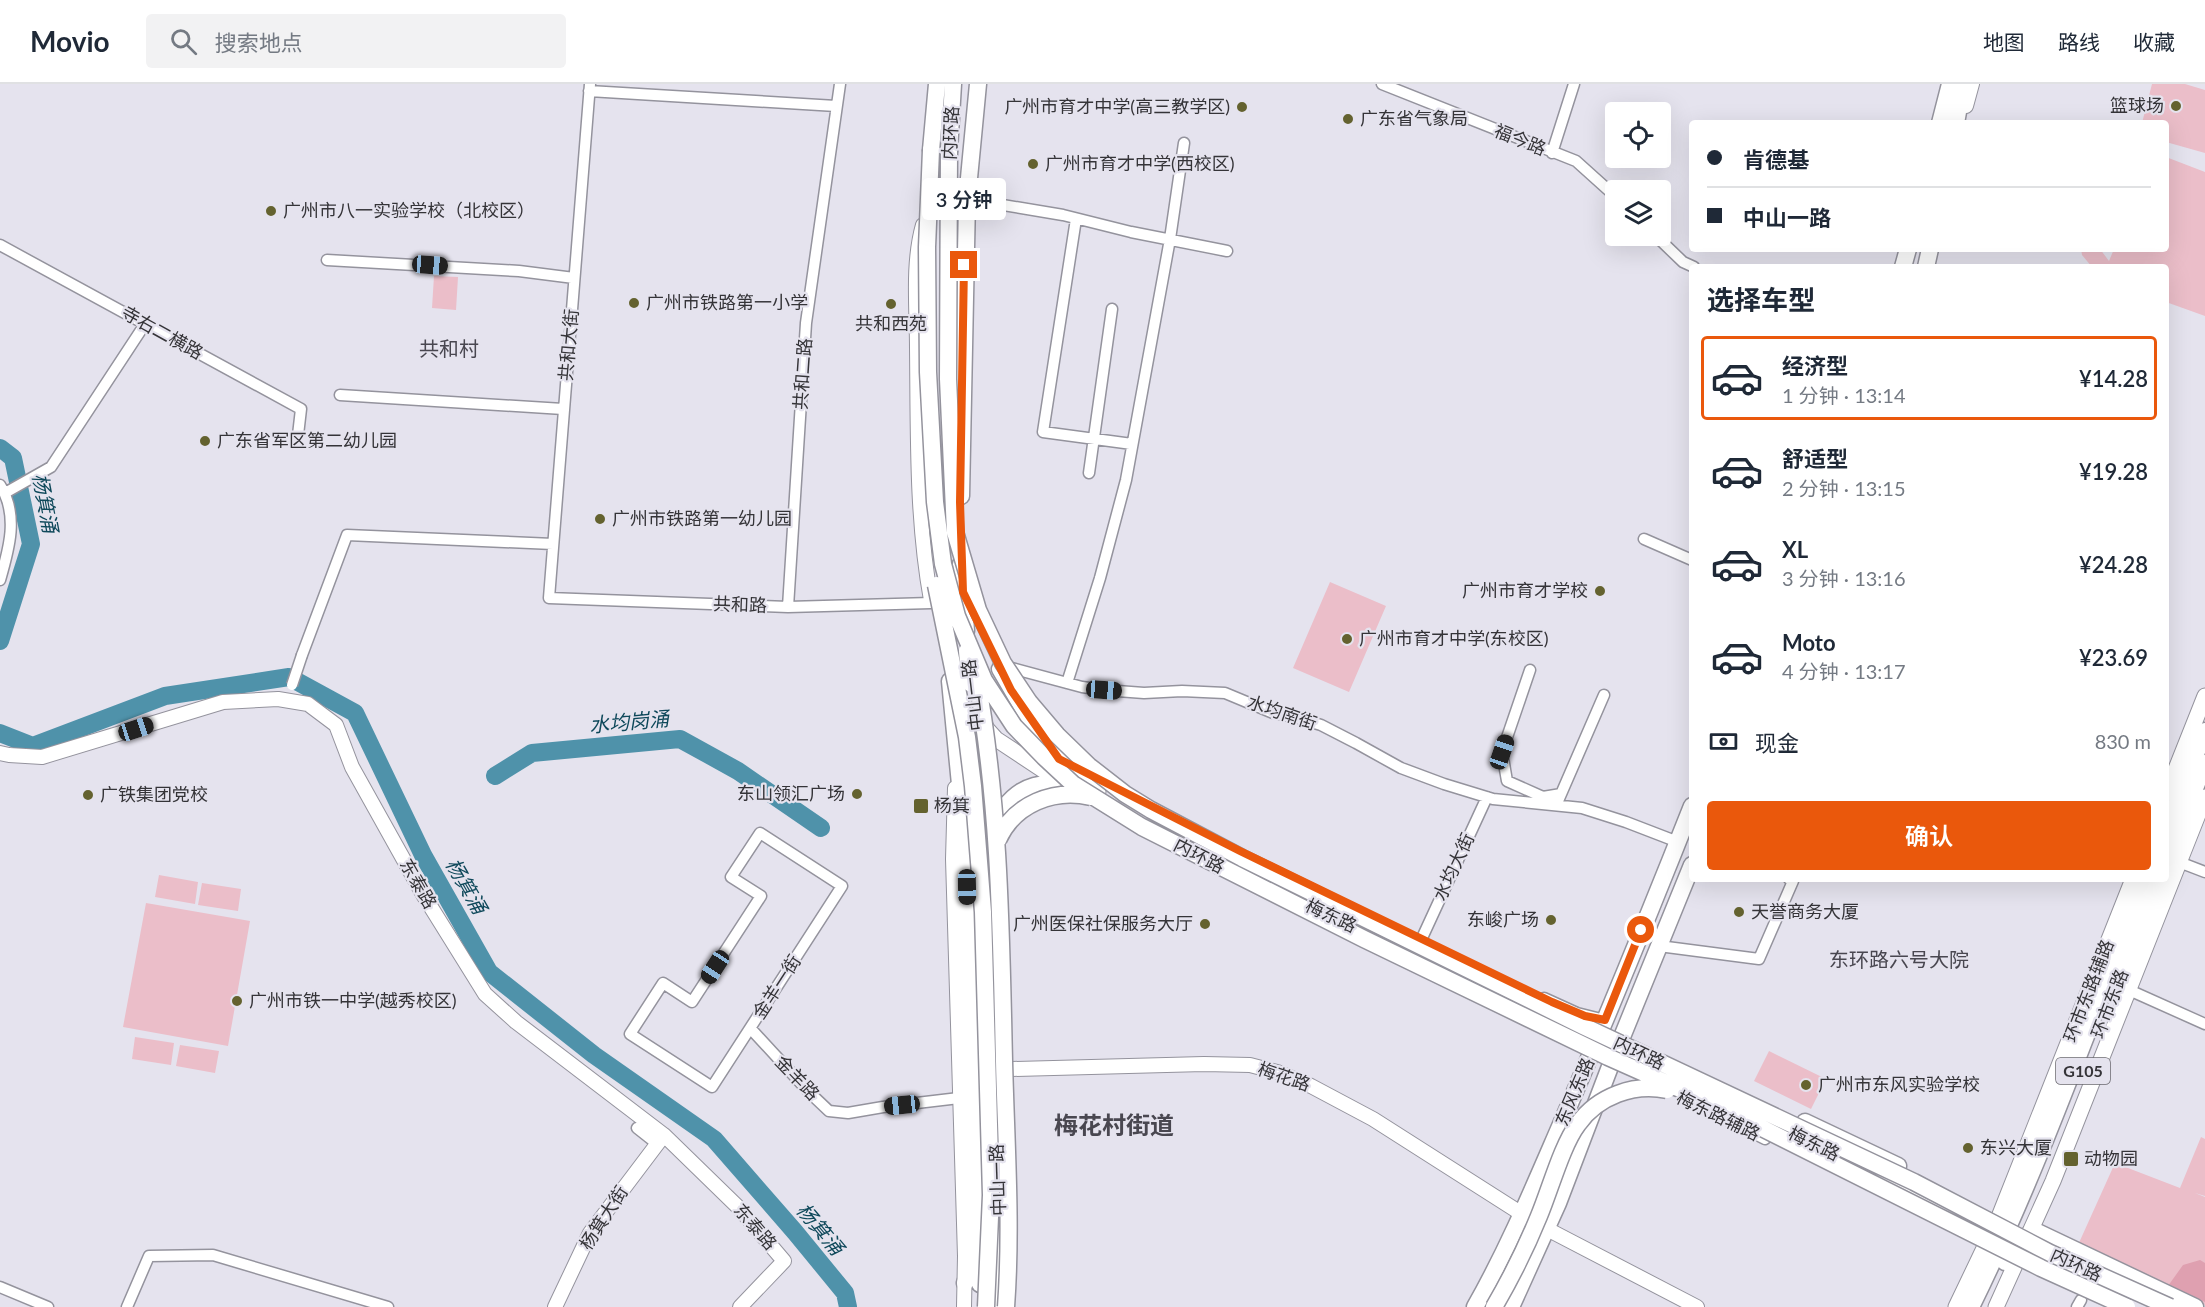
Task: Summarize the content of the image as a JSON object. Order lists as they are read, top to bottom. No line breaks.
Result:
{"streets":{"main road":["内环路","中山一路","梅东路","环市东路辅路","环市东路","G105","东风东路"],"street":["福今路","寺右二横路","共和大街","共和二路","共和路","水均南街","水均大街","东泰路","金羊一街","梅花路","金羊路","杨箕大街"]},"crossings":[["共和大街","共和路"],["共和二路","共和路"],["中山一路","梅东路"],["水均南街","水均大街"],["水均南街","东风东路"],["东泰路","杨箕大街"],["梅东路","环市东路辅路"],["梅东路","环市东路"],["梅东路","G105"],["梅东路","东风东路"],["金羊一街","金羊路"],["环市东路辅路","环市东路"],["环市东路辅路","G105"],["环市东路","G105"],["梅花路","东风东路"]],"districts":["共和村","东环路六号大院","梅花村街道"],"water":["杨箕涌","水均岗涌"],"places":{"other":["篮球场","广州市育才中学(高三教学区)","广东省气象局","广州市育才中学(西校区)","广州市八一实验学校（北校区）","广州市铁路第一小学","共和西苑","广东省军区第二幼儿园","广州市铁路第一幼儿园","广州市育才学校","广州市育才中学(东校区)","东山领汇广场","广铁集团党校","天誉商务大厦","东峻广场","广州医保社保服务大厅","广州市铁一中学(越秀校区)","广州市东风实验学校","东兴大厦"],"transit":["杨箕","动物园"]},"page":{"header":"Movio","search":"搜索地点","nav":["地图","路线","收藏"],"banner":["肯德基","中山一路"],"bubble":"3 分钟","heading":"选择车型","list":[{"name":"经济型","note":"1 分钟 · 13:14","value":"¥14.28"},{"name":"舒适型","note":"2 分钟 · 13:15","value":"¥19.28"},{"name":"XL","note":"3 分钟 · 13:16","value":"¥24.28"},{"name":"Moto","note":"4 分钟 · 13:17","value":"¥23.69"}],"pay":["现金","830 m"],"buttons":"确认"}}
